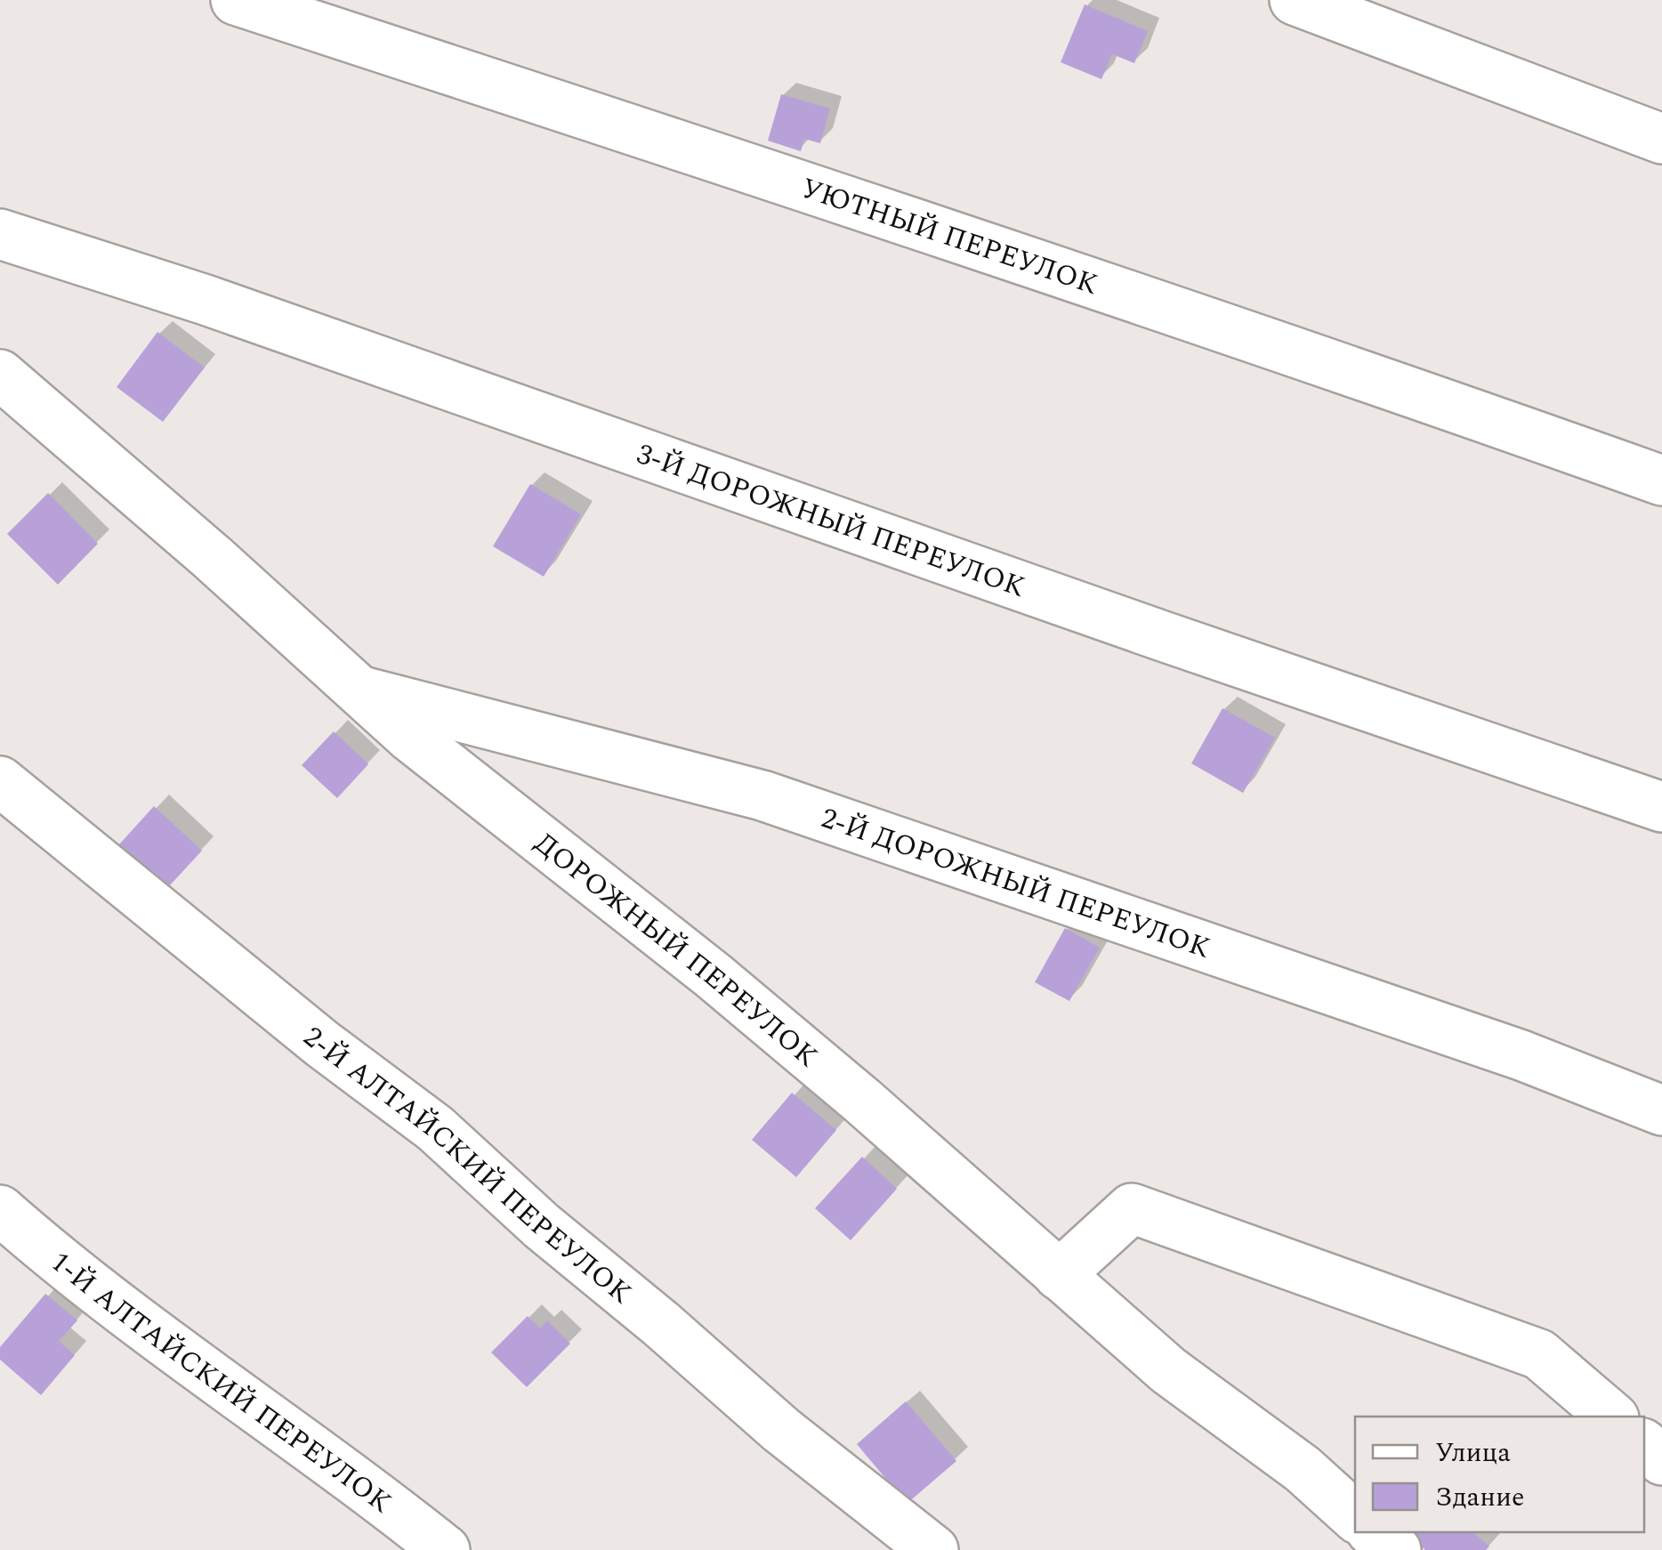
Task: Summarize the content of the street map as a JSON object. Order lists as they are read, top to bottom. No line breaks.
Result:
{"streets":{"street":["УЮТНЫЙ ПЕРЕУЛОК","3-Й ДОРОЖНЫЙ ПЕРЕУЛОК","2-Й ДОРОЖНЫЙ ПЕРЕУЛОК","ДОРОЖНЫЙ ПЕРЕУЛОК","2-Й АЛТАЙСКИЙ ПЕРЕУЛОК","1-Й АЛТАЙСКИЙ ПЕРЕУЛОК"]},"crossings":[["2-Й ДОРОЖНЫЙ ПЕРЕУЛОК","ДОРОЖНЫЙ ПЕРЕУЛОК"]],"legend":["Улица","Здание"]}
